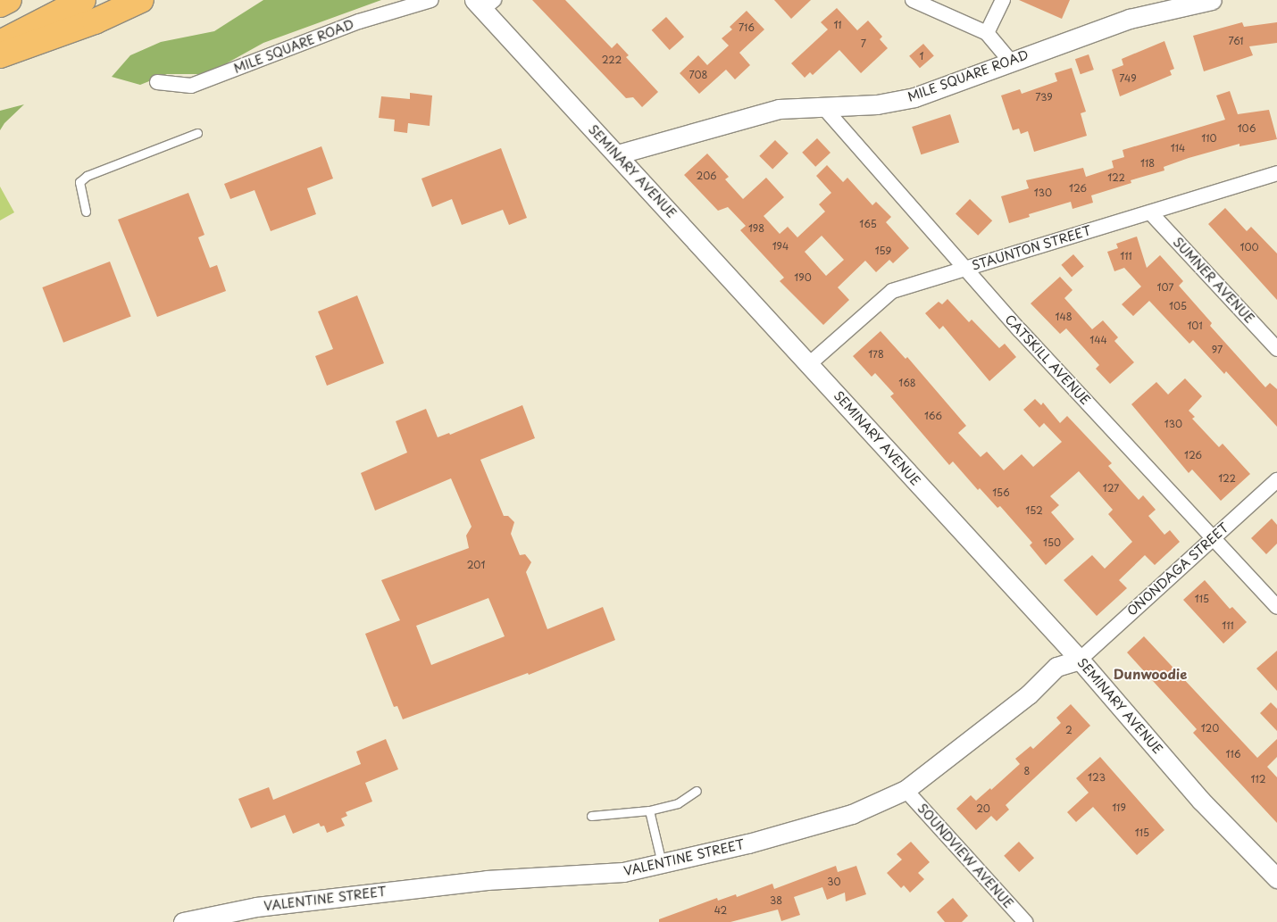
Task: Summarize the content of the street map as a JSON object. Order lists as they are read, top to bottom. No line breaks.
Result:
{"streets":{"street":["MILE SQUARE ROAD","SEMINARY AVENUE","STAUNTON STREET","SUMNER AVENUE","CATSKILL AVENUE","ONONDAGA STREET","SOUNDVIEW AVENUE","VALENTINE STREET"]},"crossings":[["MILE SQUARE ROAD","SEMINARY AVENUE"],["MILE SQUARE ROAD","CATSKILL AVENUE"],["SEMINARY AVENUE","STAUNTON STREET"],["SEMINARY AVENUE","ONONDAGA STREET"],["SEMINARY AVENUE","VALENTINE STREET"],["STAUNTON STREET","SUMNER AVENUE"],["STAUNTON STREET","CATSKILL AVENUE"],["CATSKILL AVENUE","ONONDAGA STREET"],["ONONDAGA STREET","VALENTINE STREET"],["SOUNDVIEW AVENUE","VALENTINE STREET"]],"districts":["Dunwoodie"],"house_numbers":["11","716","761","7","1","222","708","749","739","106","110","114","118","206","122","126","130","165","198","194","100","159","111","190","107","105","148","101","144","97","178","168","166","130","126","122","127","156","152","150","201","115","111","120","2","116","8","123","112","119","20","115","30","38","42"]}
